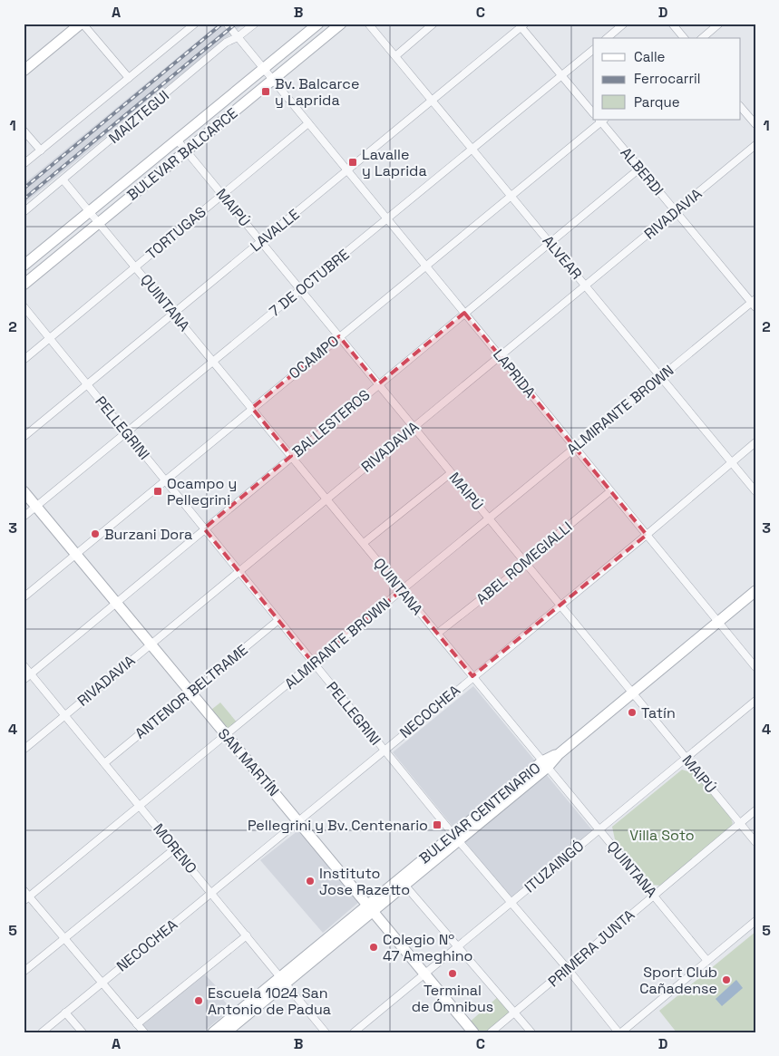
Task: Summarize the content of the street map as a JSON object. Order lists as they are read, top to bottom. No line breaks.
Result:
{"streets":{"main road":["BULEVAR BALCARCE","SAN MARTÍN","BULEVAR CENTENARIO"],"street":["MAIZTEGUI","ALBERDI","MAIPÚ","RIVADAVIA","LAVALLE","TORTUGAS","ALVEAR","7 DE OCTUBRE","QUINTANA","OCAMPO","LAPRIDA","ALMIRANTE BROWN","BALLESTEROS","PELLEGRINI","ABEL ROMEGIALLI","ANTENOR BELTRAME","NECOCHEA","MORENO","ITUZAINGÓ","PRIMERA JUNTA"]},"crossings":[["MAIZTEGUI","QUINTANA"],["MAIZTEGUI","LAPRIDA"],["BULEVAR BALCARCE","MAIPÚ"],["BULEVAR BALCARCE","QUINTANA"],["BULEVAR BALCARCE","LAPRIDA"],["ALBERDI","RIVADAVIA"],["ALBERDI","OCAMPO"],["ALBERDI","ALMIRANTE BROWN"],["ALBERDI","BALLESTEROS"],["MAIPÚ","RIVADAVIA"],["MAIPÚ","LAVALLE"],["MAIPÚ","TORTUGAS"],["MAIPÚ","7 DE OCTUBRE"],["MAIPÚ","OCAMPO"],["MAIPÚ","ALMIRANTE BROWN"],["MAIPÚ","BALLESTEROS"],["MAIPÚ","ABEL ROMEGIALLI"],["MAIPÚ","NECOCHEA"],["MAIPÚ","BULEVAR CENTENARIO"],["MAIPÚ","ITUZAINGÓ"],["MAIPÚ","PRIMERA JUNTA"],["RIVADAVIA","ALVEAR"],["RIVADAVIA","QUINTANA"],["RIVADAVIA","LAPRIDA"],["RIVADAVIA","PELLEGRINI"],["RIVADAVIA","SAN MARTÍN"],["RIVADAVIA","MORENO"],["LAVALLE","ALVEAR"],["LAVALLE","QUINTANA"],["LAVALLE","LAPRIDA"],["LAVALLE","PELLEGRINI"],["TORTUGAS","QUINTANA"],["TORTUGAS","LAPRIDA"],["TORTUGAS","PELLEGRINI"],["ALVEAR","7 DE OCTUBRE"],["ALVEAR","OCAMPO"],["ALVEAR","ALMIRANTE BROWN"],["ALVEAR","BALLESTEROS"],["ALVEAR","NECOCHEA"],["7 DE OCTUBRE","QUINTANA"],["7 DE OCTUBRE","LAPRIDA"],["7 DE OCTUBRE","PELLEGRINI"],["7 DE OCTUBRE","SAN MARTÍN"],["QUINTANA","OCAMPO"],["QUINTANA","ALMIRANTE BROWN"],["QUINTANA","BALLESTEROS"],["QUINTANA","ABEL ROMEGIALLI"],["QUINTANA","NECOCHEA"],["QUINTANA","BULEVAR CENTENARIO"],["QUINTANA","ITUZAINGÓ"],["QUINTANA","PRIMERA JUNTA"],["OCAMPO","LAPRIDA"],["OCAMPO","PELLEGRINI"],["OCAMPO","SAN MARTÍN"],["LAPRIDA","ALMIRANTE BROWN"],["LAPRIDA","BALLESTEROS"],["LAPRIDA","ABEL ROMEGIALLI"],["LAPRIDA","NECOCHEA"],["LAPRIDA","BULEVAR CENTENARIO"],["ALMIRANTE BROWN","PELLEGRINI"],["ALMIRANTE BROWN","SAN MARTÍN"],["ALMIRANTE BROWN","MORENO"],["BALLESTEROS","PELLEGRINI"],["BALLESTEROS","SAN MARTÍN"],["BALLESTEROS","MORENO"],["PELLEGRINI","ANTENOR BELTRAME"],["PELLEGRINI","NECOCHEA"],["PELLEGRINI","BULEVAR CENTENARIO"],["PELLEGRINI","ITUZAINGÓ"],["PELLEGRINI","PRIMERA JUNTA"],["ANTENOR BELTRAME","SAN MARTÍN"],["ANTENOR BELTRAME","MORENO"],["NECOCHEA","SAN MARTÍN"],["NECOCHEA","MORENO"],["SAN MARTÍN","BULEVAR CENTENARIO"],["SAN MARTÍN","ITUZAINGÓ"],["BULEVAR CENTENARIO","MORENO"]],"parks":["Villa Soto"],"places":{"transit":["Bv. Balcarce y Laprida","Lavalle y Laprida","Ocampo y Pellegrini","Pellegrini y Bv. Centenario"],"other":["Burzani Dora","Tatín","Instituto Jose Razetto","Colegio Nº 47 Ameghino","Terminal de Ómnibus","Sport Club Cañadense","Escuela 1024 San Antonio de Padua"]},"legend":["Calle","Ferrocarril","Parque"],"grid":{"columns":["A","B","C","D"],"rows":["1","2","3","4","5"]}}
